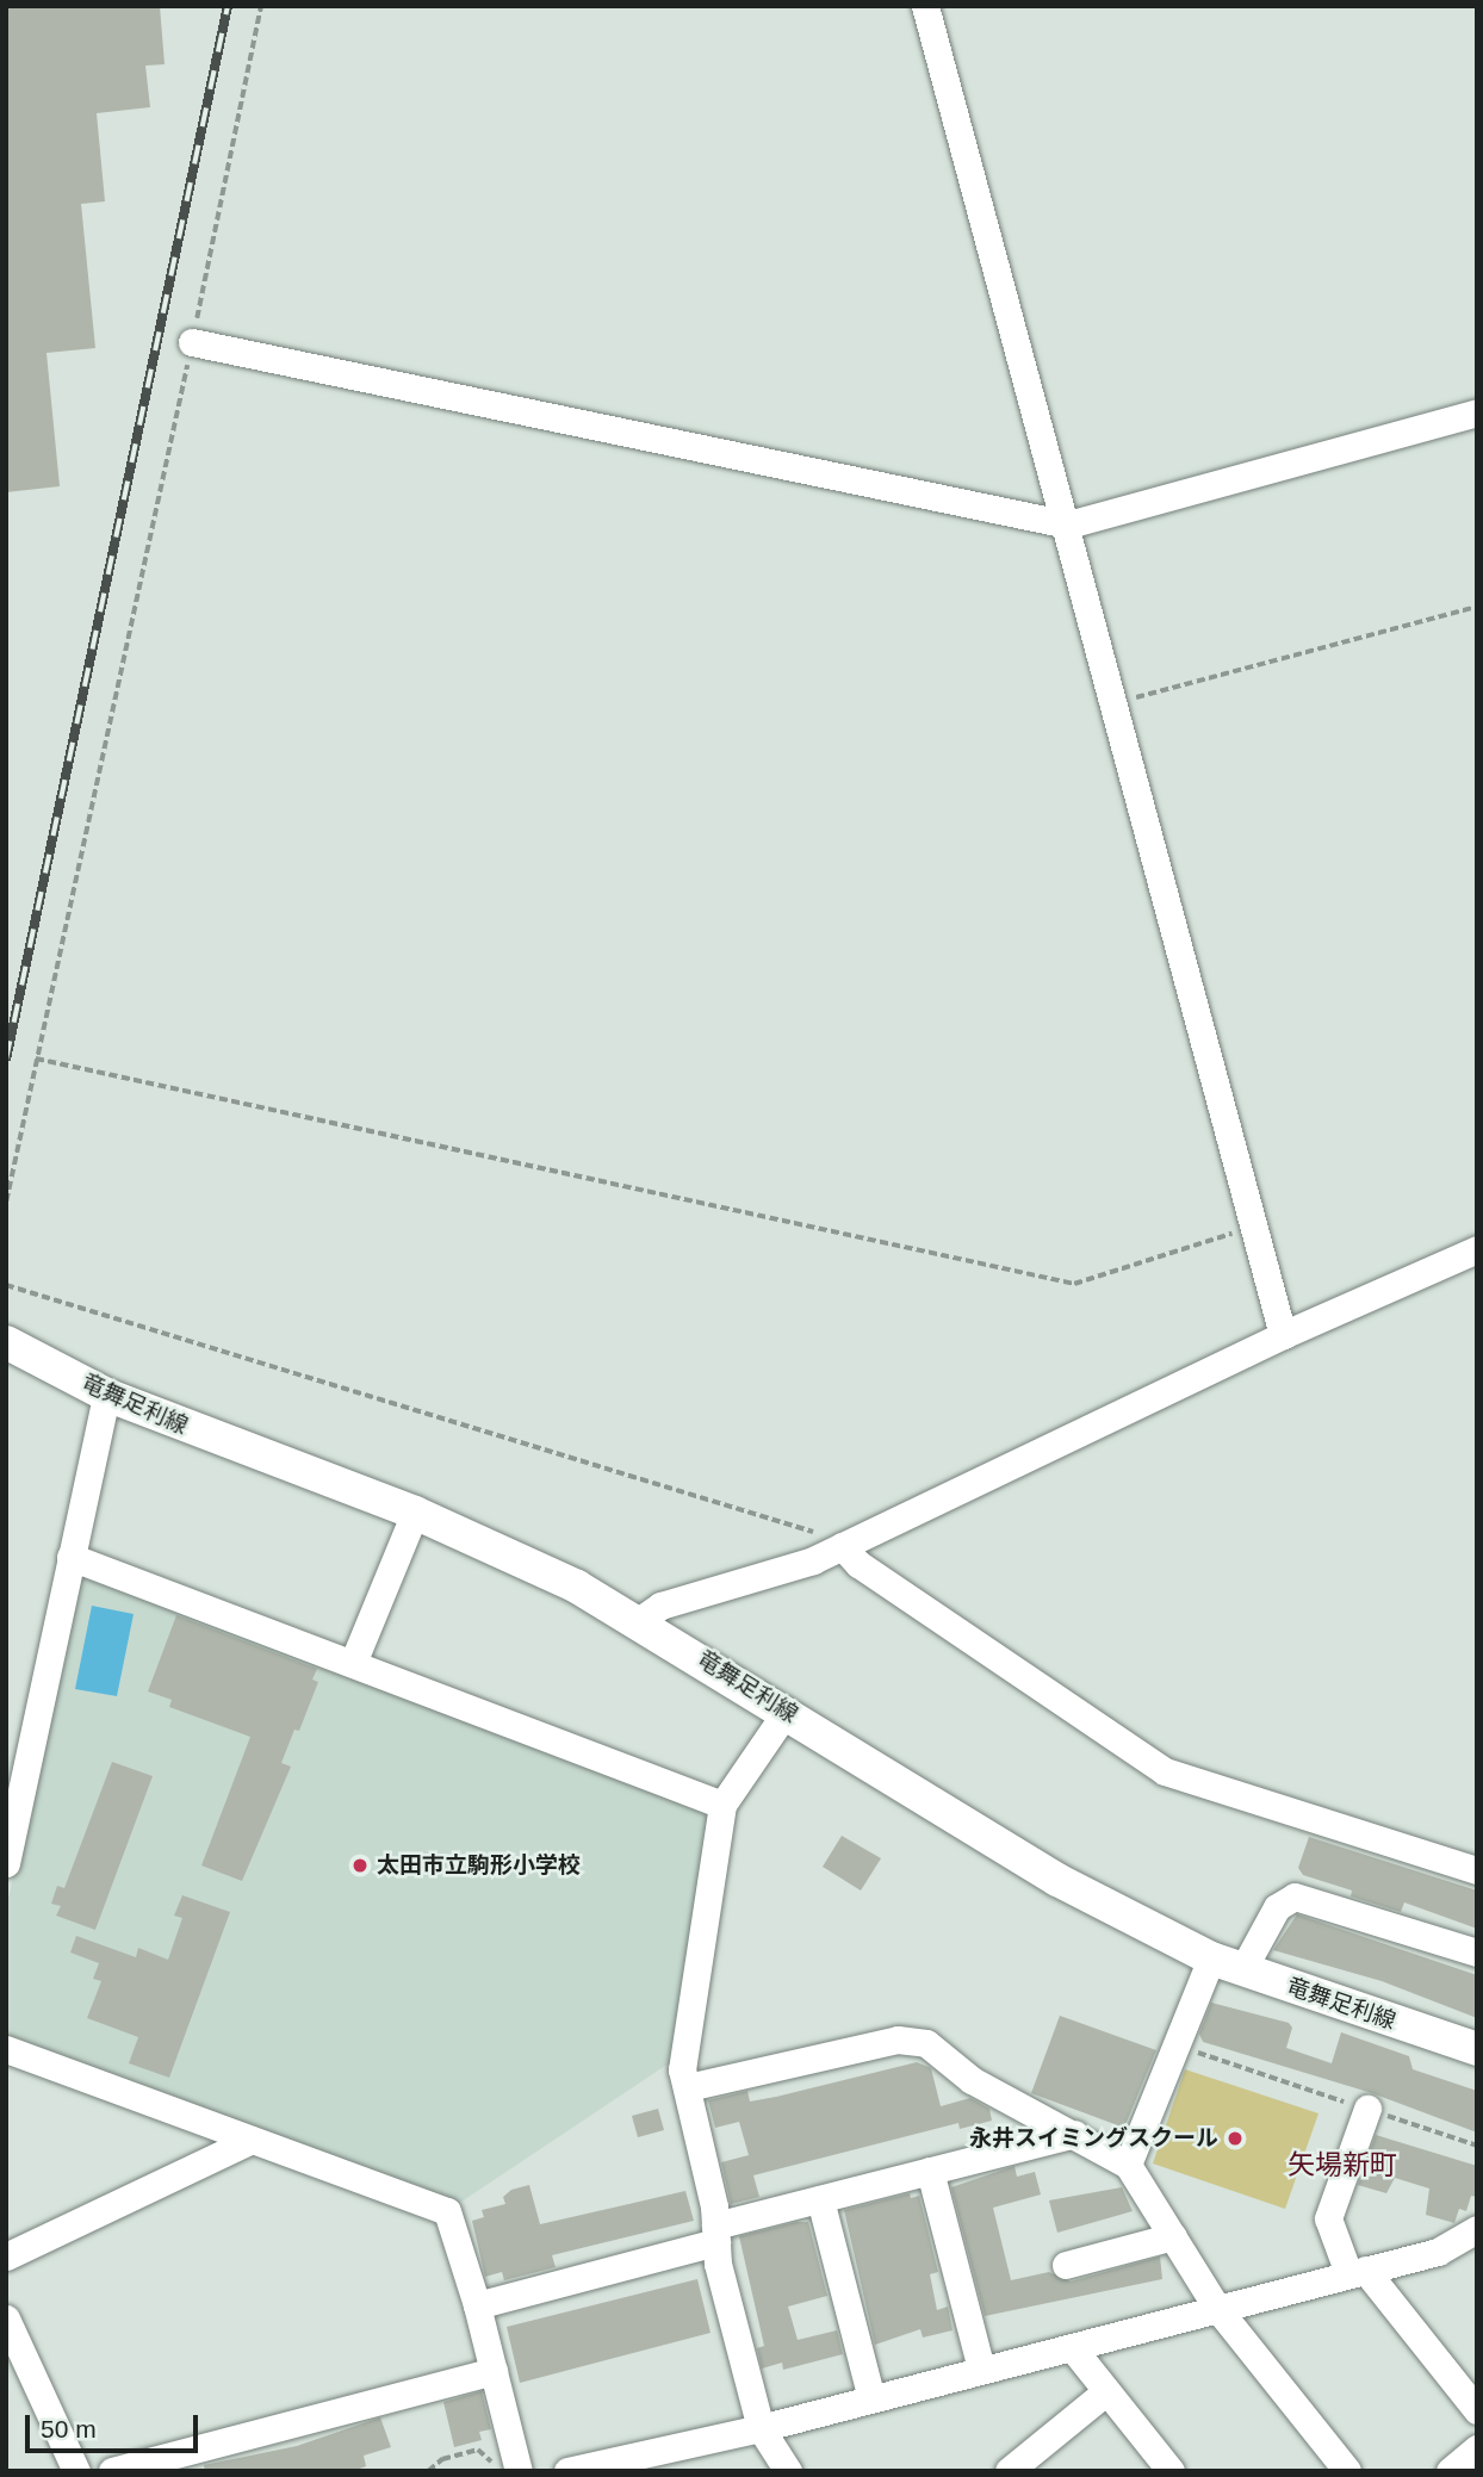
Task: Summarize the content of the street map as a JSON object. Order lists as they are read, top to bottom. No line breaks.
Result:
{"streets":{"main road":["竜舞足利線"]},"districts":["矢場新町"],"places":["太田市立駒形小学校","永井スイミングスクール"],"scale_bar":"50 m"}
